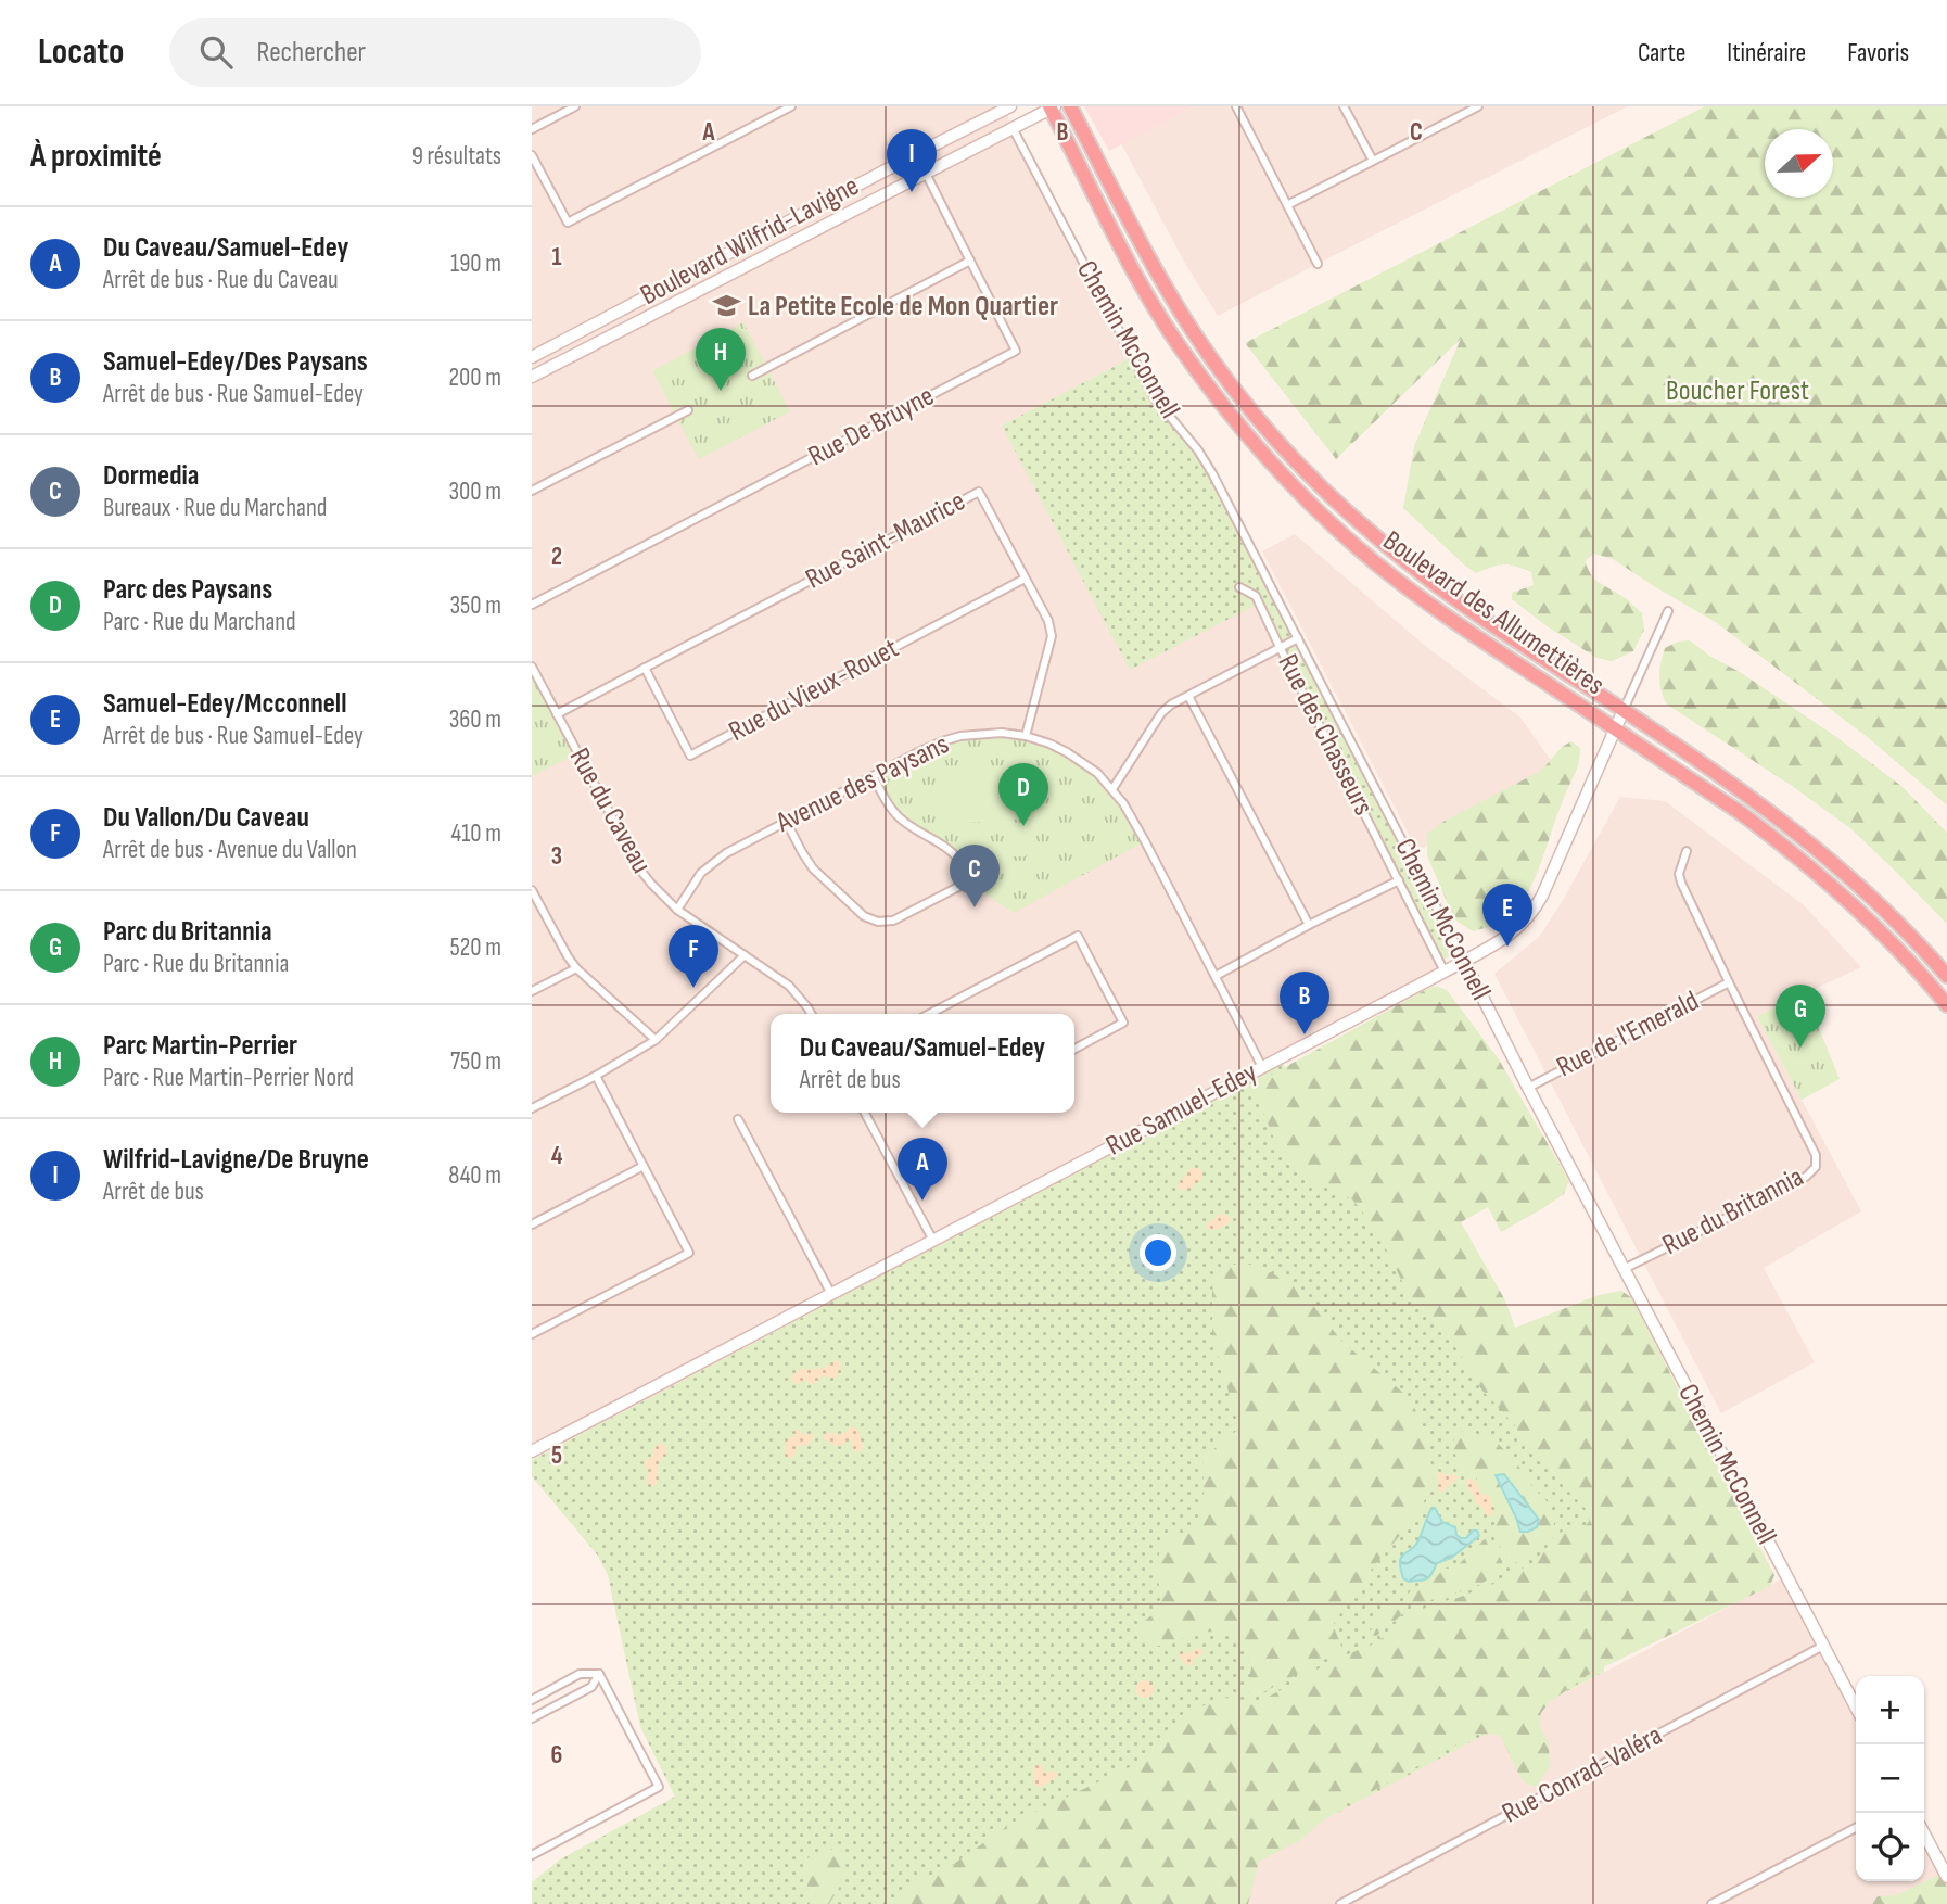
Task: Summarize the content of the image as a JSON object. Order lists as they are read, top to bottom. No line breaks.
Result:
{"streets":{"highway":["Boulevard des Allumettières"],"street":["Boulevard Wilfrid-Lavigne","Chemin McConnell","Rue De Bruyne","Rue Saint-Maurice","Rue du Vieux-Rouet","Rue des Chasseurs","Avenue des Paysans","Rue du Caveau","Rue de l'Emerald","Rue Samuel-Edey","Rue du Britannia","Rue Conrad-Valéra"]},"crossings":[["Boulevard Wilfrid-Lavigne","Chemin McConnell"],["Boulevard Wilfrid-Lavigne","Rue De Bruyne"],["Boulevard Wilfrid-Lavigne","Boulevard des Allumettières"],["Chemin McConnell","Rue de l'Emerald"],["Chemin McConnell","Rue Samuel-Edey"],["Chemin McConnell","Rue du Britannia"],["Chemin McConnell","Rue Conrad-Valéra"],["Rue Saint-Maurice","Rue du Vieux-Rouet"],["Rue Saint-Maurice","Avenue des Paysans"],["Rue Saint-Maurice","Rue du Caveau"],["Boulevard des Allumettières","Rue Samuel-Edey"],["Rue des Chasseurs","Rue Samuel-Edey"],["Avenue des Paysans","Rue du Caveau"],["Avenue des Paysans","Rue Samuel-Edey"],["Rue de l'Emerald","Rue du Britannia"]],"parks":["Boucher Forest"],"places":{"school or university":["La Petite Ecole de Mon Quartier"]},"north":"right","page":{"header":"Locato","search":"Rechercher","nav":["Carte","Itinéraire","Favoris"],"heading":["À proximité","9 résultats"],"pins":["I","H","D","C","E","F","B","G","A"],"list":[{"mark":"A","name":"Du Caveau/Samuel-Edey","note":"Arrêt de bus · Rue du Caveau","value":"190 m"},{"mark":"B","name":"Samuel-Edey/Des Paysans","note":"Arrêt de bus · Rue Samuel-Edey","value":"200 m"},{"mark":"C","name":"Dormedia","note":"Bureaux · Rue du Marchand","value":"300 m"},{"mark":"D","name":"Parc des Paysans","note":"Parc · Rue du Marchand","value":"350 m"},{"mark":"E","name":"Samuel-Edey/Mcconnell","note":"Arrêt de bus · Rue Samuel-Edey","value":"360 m"},{"mark":"F","name":"Du Vallon/Du Caveau","note":"Arrêt de bus · Avenue du Vallon","value":"410 m"},{"mark":"G","name":"Parc du Britannia","note":"Parc · Rue du Britannia","value":"520 m"},{"mark":"H","name":"Parc Martin-Perrier","note":"Parc · Rue Martin-Perrier Nord","value":"750 m"},{"mark":"I","name":"Wilfrid-Lavigne/De Bruyne","note":"Arrêt de bus","value":"840 m"}],"popup":["Du Caveau/Samuel-Edey","Arrêt de bus"],"map_buttons":["+","−"]},"grid":{"columns":["A","B","C"],"rows":["1","2","3","4","5","6"]}}
